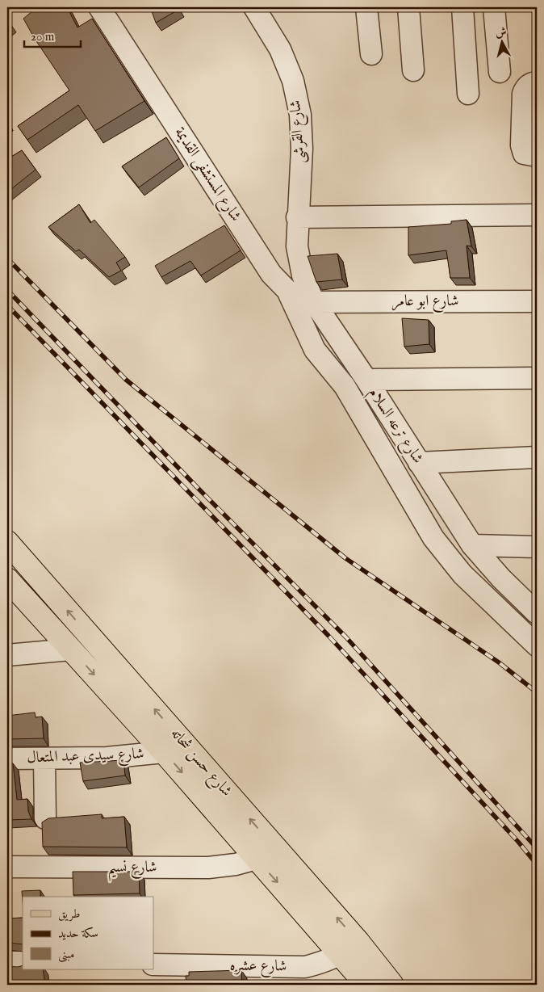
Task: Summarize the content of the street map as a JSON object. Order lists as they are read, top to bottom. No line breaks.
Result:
{"streets":{"main road":["شارع حسن شحاته"],"street":["شارع القرشى","شارع المستشفى القديمة","شارع ابو عامر","شارع ترعه السلام","شارع سيدى عبد المتعال","شارع نسيم","شارع عشره"]},"crossings":[["شارع القرشى","شارع ترعه السلام"],["شارع المستشفى القديمة","شارع ترعه السلام"],["شارع ابو عامر","شارع ترعه السلام"],["شارع سيدى عبد المتعال","شارع حسن شحاته"],["شارع حسن شحاته","شارع نسيم"],["شارع حسن شحاته","شارع عشره"]],"legend":["طريق","سكة حديد","مبنى"],"scale_bar":"20 m","north":"top"}
